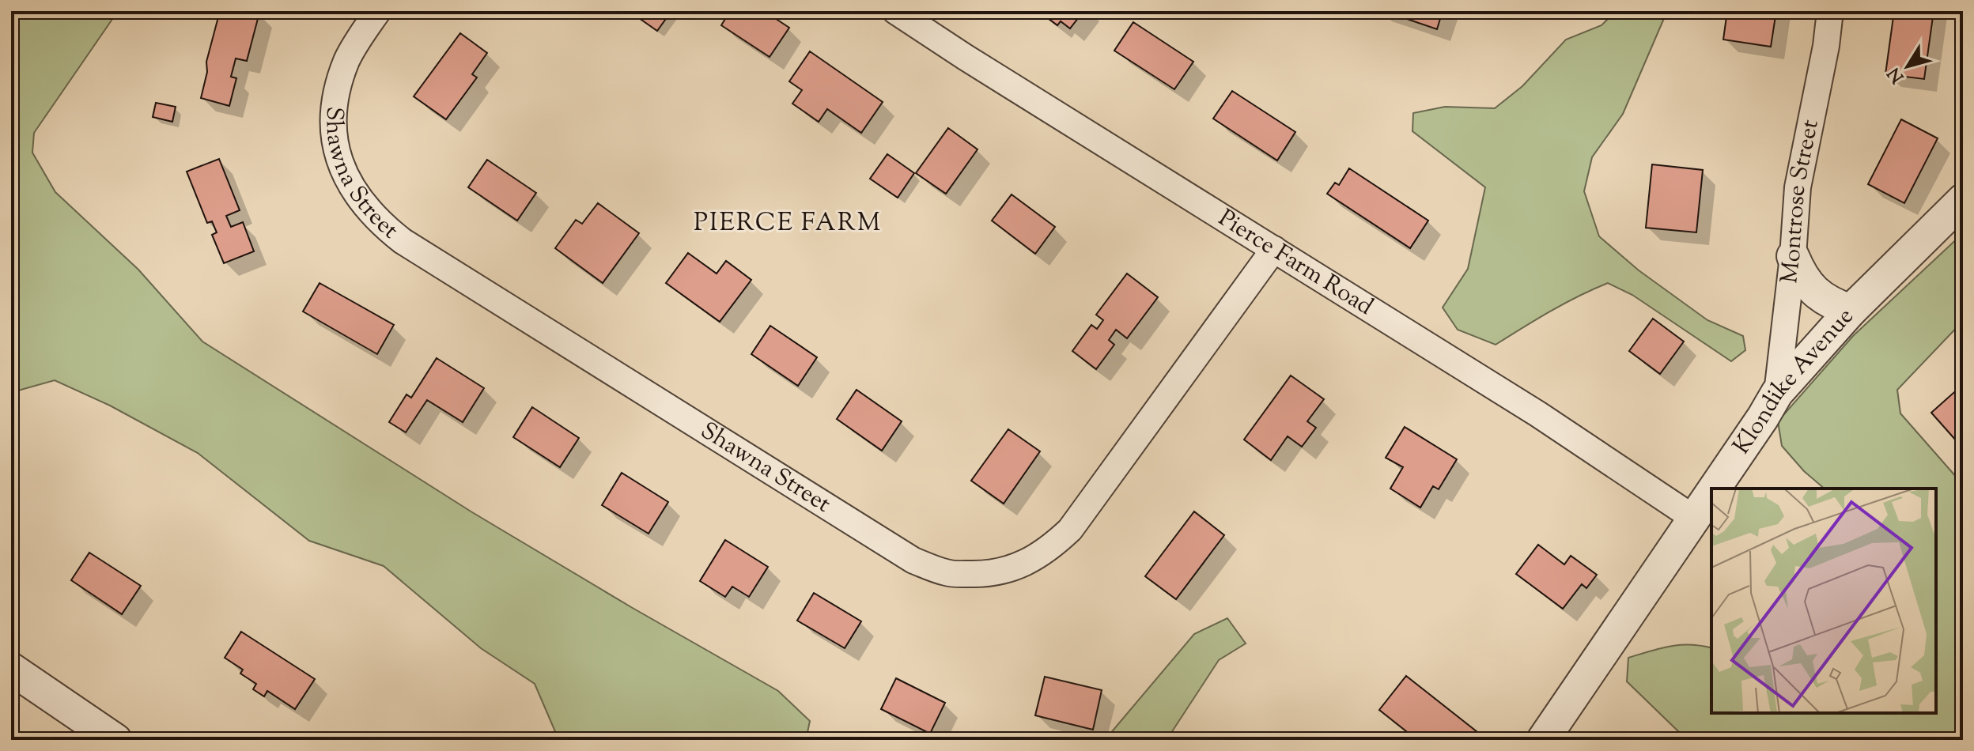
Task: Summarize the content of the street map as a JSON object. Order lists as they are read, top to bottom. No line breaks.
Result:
{"streets":{"street":["Shawna Street","Montrose Street","Pierce Farm Road","Klondike Avenue"]},"crossings":[["Shawna Street","Pierce Farm Road"],["Montrose Street","Klondike Avenue"],["Pierce Farm Road","Klondike Avenue"]],"districts":["PIERCE FARM"],"north":"bottom left"}
